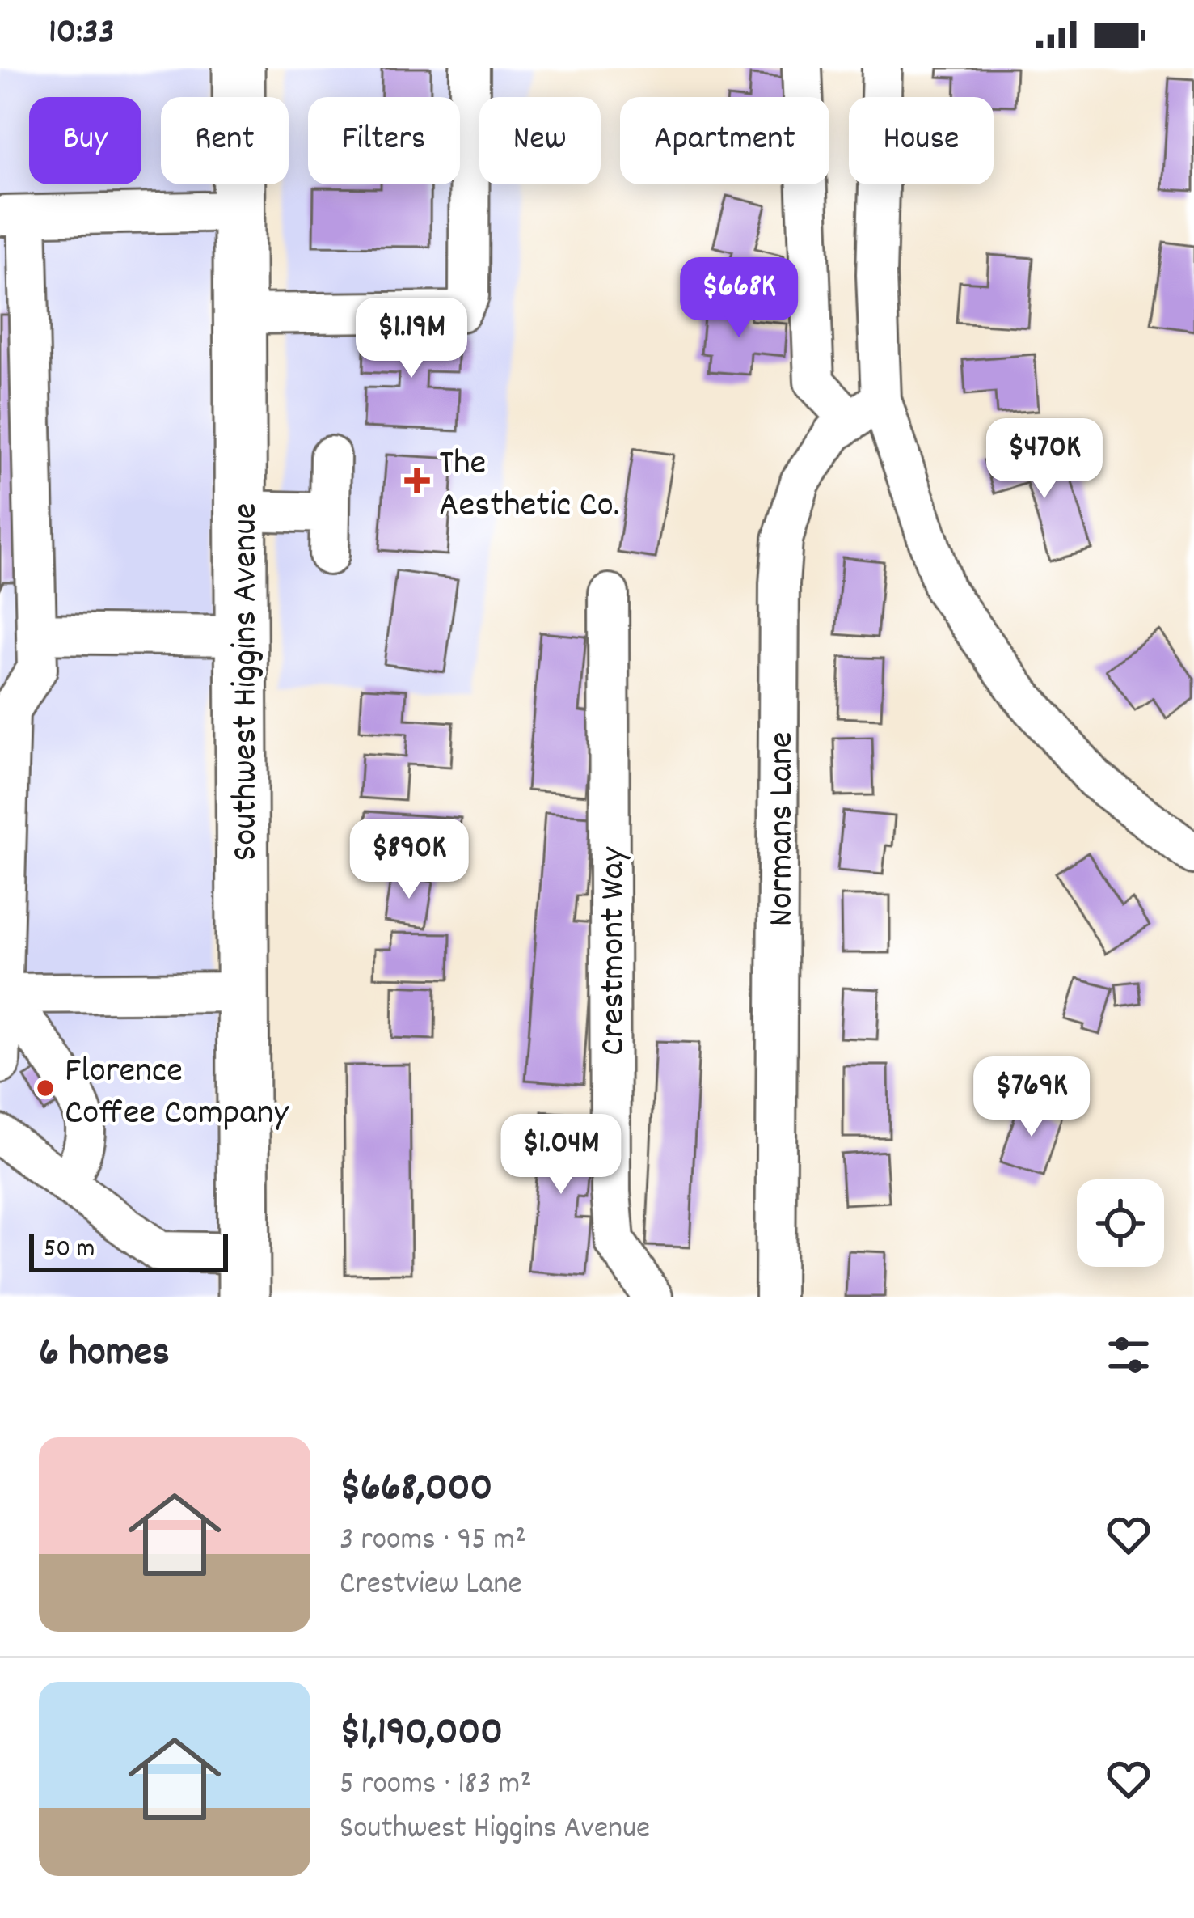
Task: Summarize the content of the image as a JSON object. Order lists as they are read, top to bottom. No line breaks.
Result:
{"streets":{"main road":["Southwest Higgins Avenue"],"street":["Normans Lane","Crestmont Way"]},"places":{"health":["The Aesthetic Co."],"other":["Florence Coffee Company"]},"scale_bar":"50 m","page":{"status":"10:33","chip":["Buy","Rent","Filters","New","Apartment","House"],"price":["$668K","$1.19M","$470K","$890K","$769K","$1.04M"],"scale":"50 m","heading":"6 homes","list":[{"name":"$668,000","note":"3 rooms · 95 m² · Crestview Lane"},{"name":"$1,190,000","note":"5 rooms · 183 m² · Southwest Higgins Avenue"}]}}
